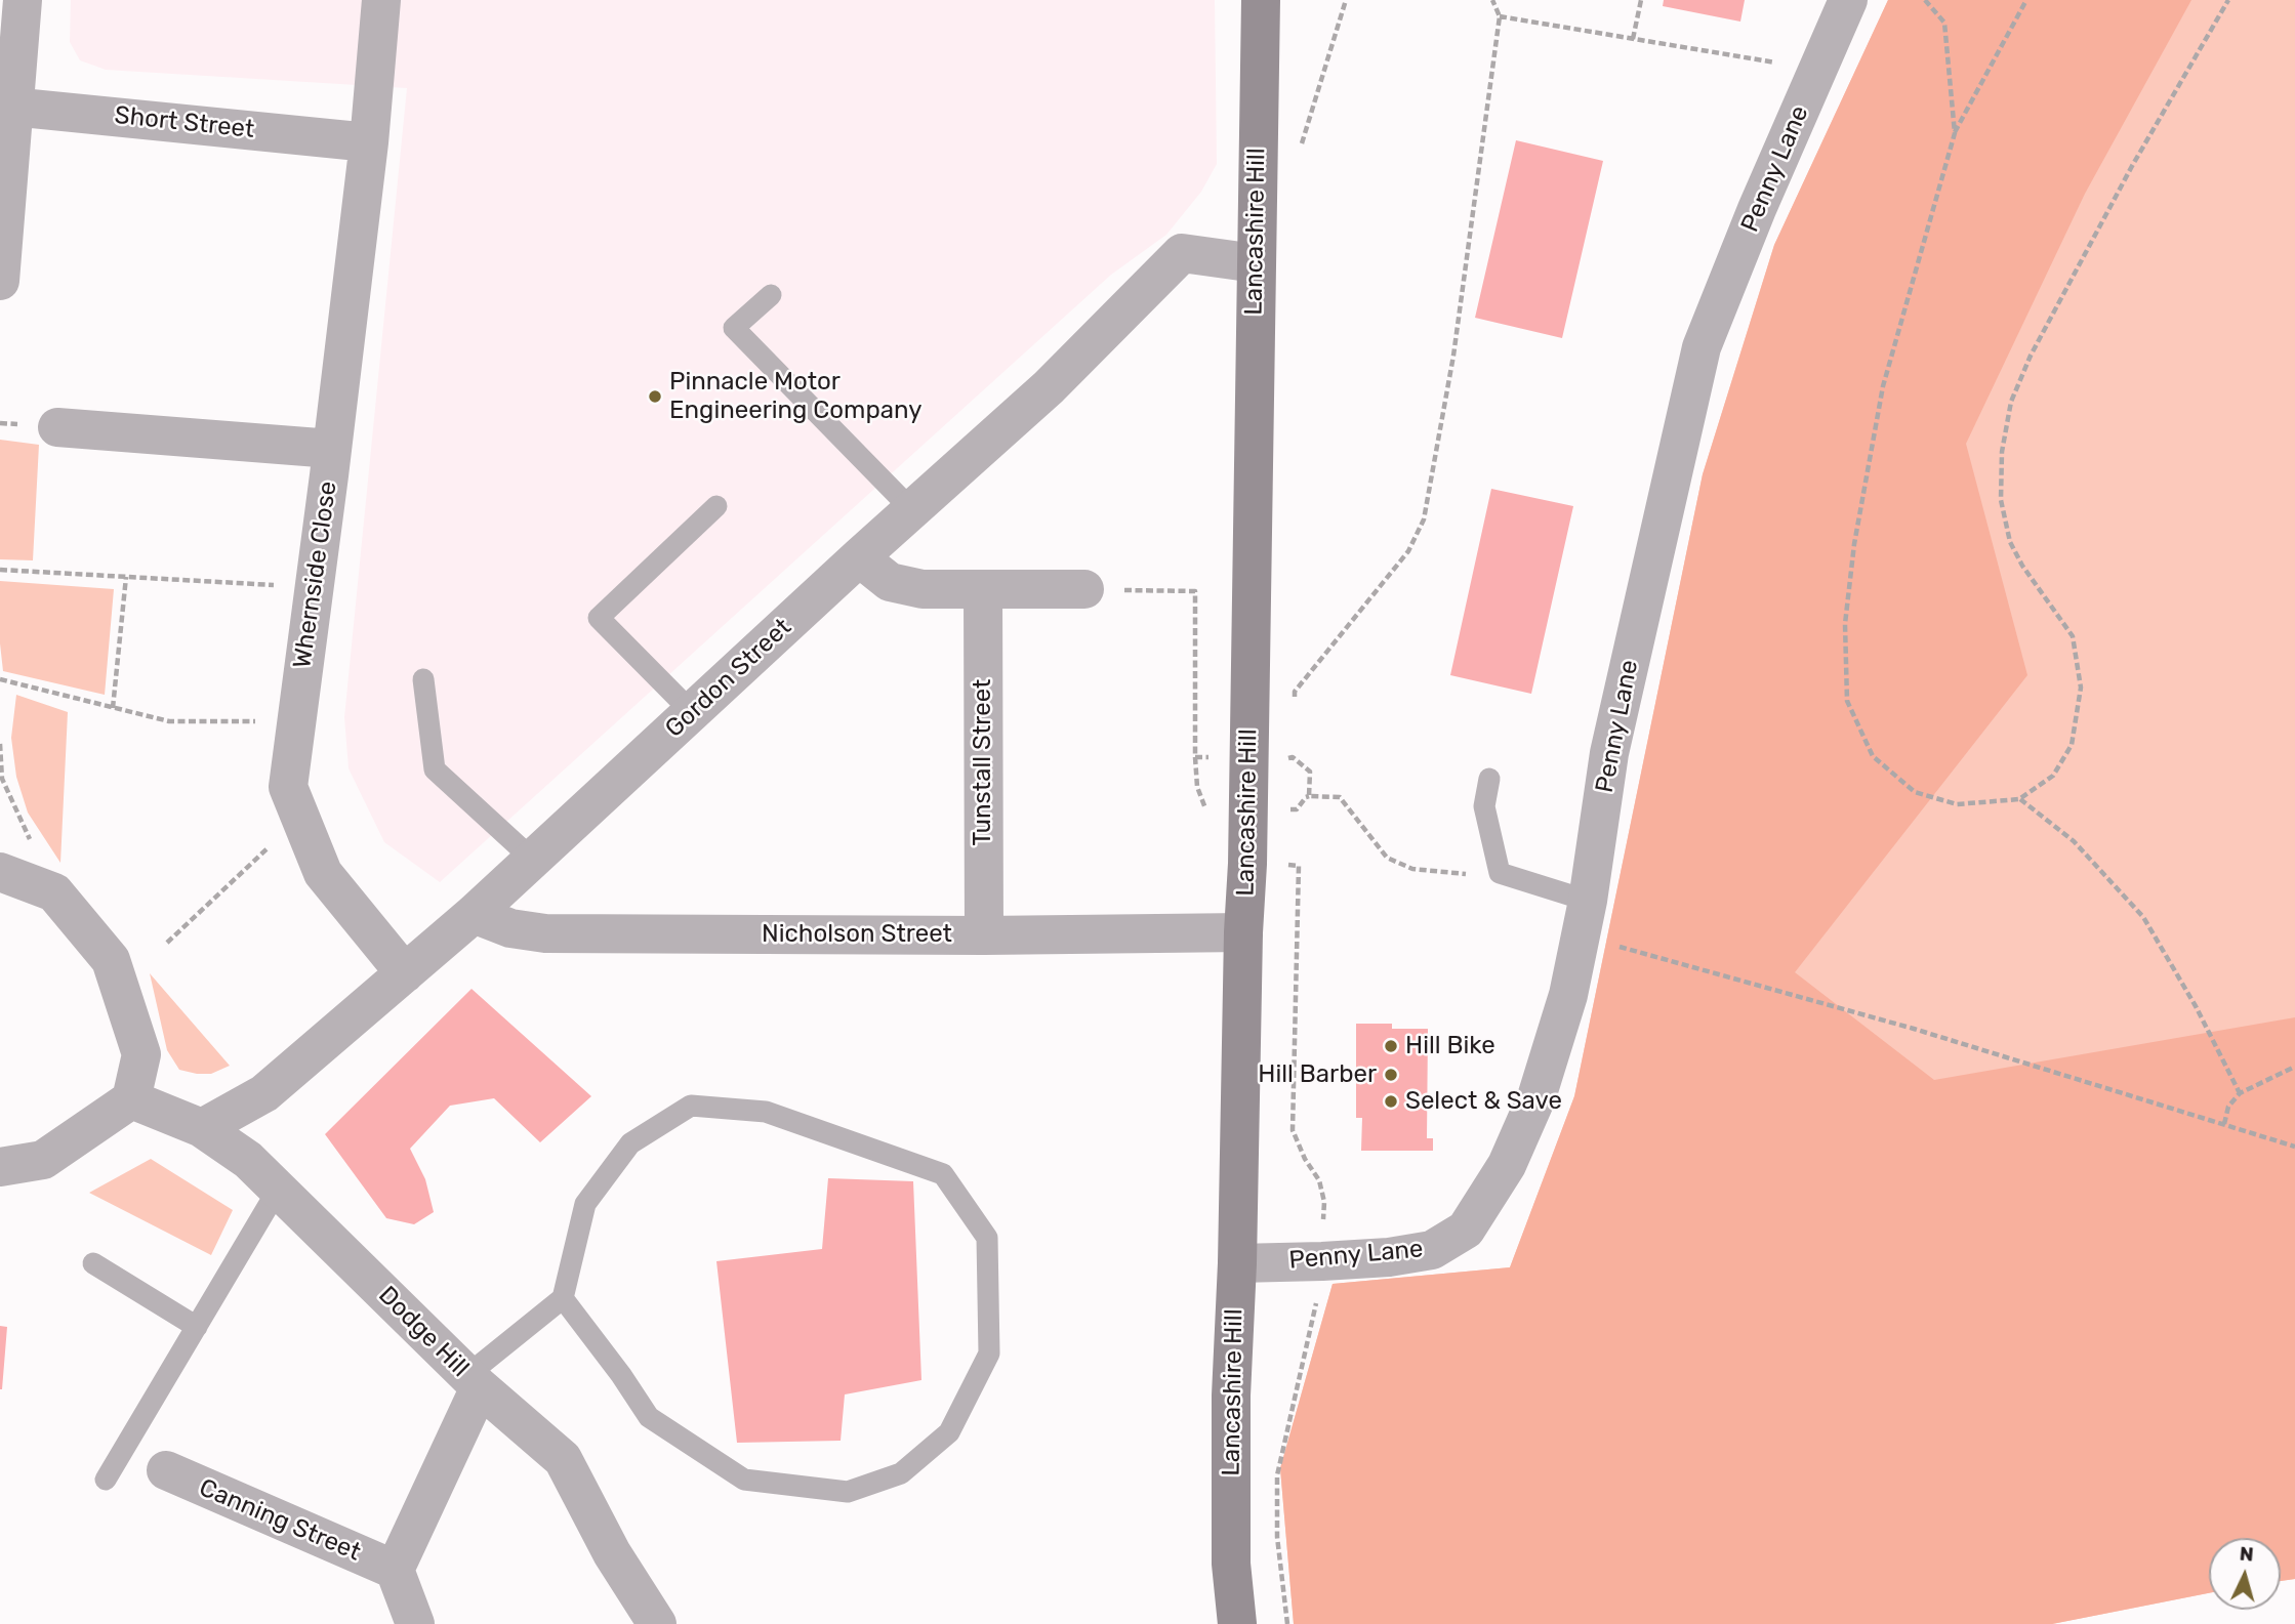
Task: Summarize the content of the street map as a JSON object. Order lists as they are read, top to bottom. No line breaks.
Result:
{"streets":{"main road":["Lancashire Hill"],"street":["Short Street","Penny Lane","Whernside Close","Gordon Street","Tunstall Street","Nicholson Street","Dodge Hill","Canning Street"]},"crossings":[["Short Street","Whernside Close"],["Penny Lane","Lancashire Hill"],["Lancashire Hill","Gordon Street"],["Lancashire Hill","Nicholson Street"],["Whernside Close","Gordon Street"],["Gordon Street","Nicholson Street"],["Gordon Street","Dodge Hill"],["Tunstall Street","Nicholson Street"]],"places":["Pinnacle Motor Engineering Company","Hill Bike","Hill Barber","Select & Save"],"north":"top"}
